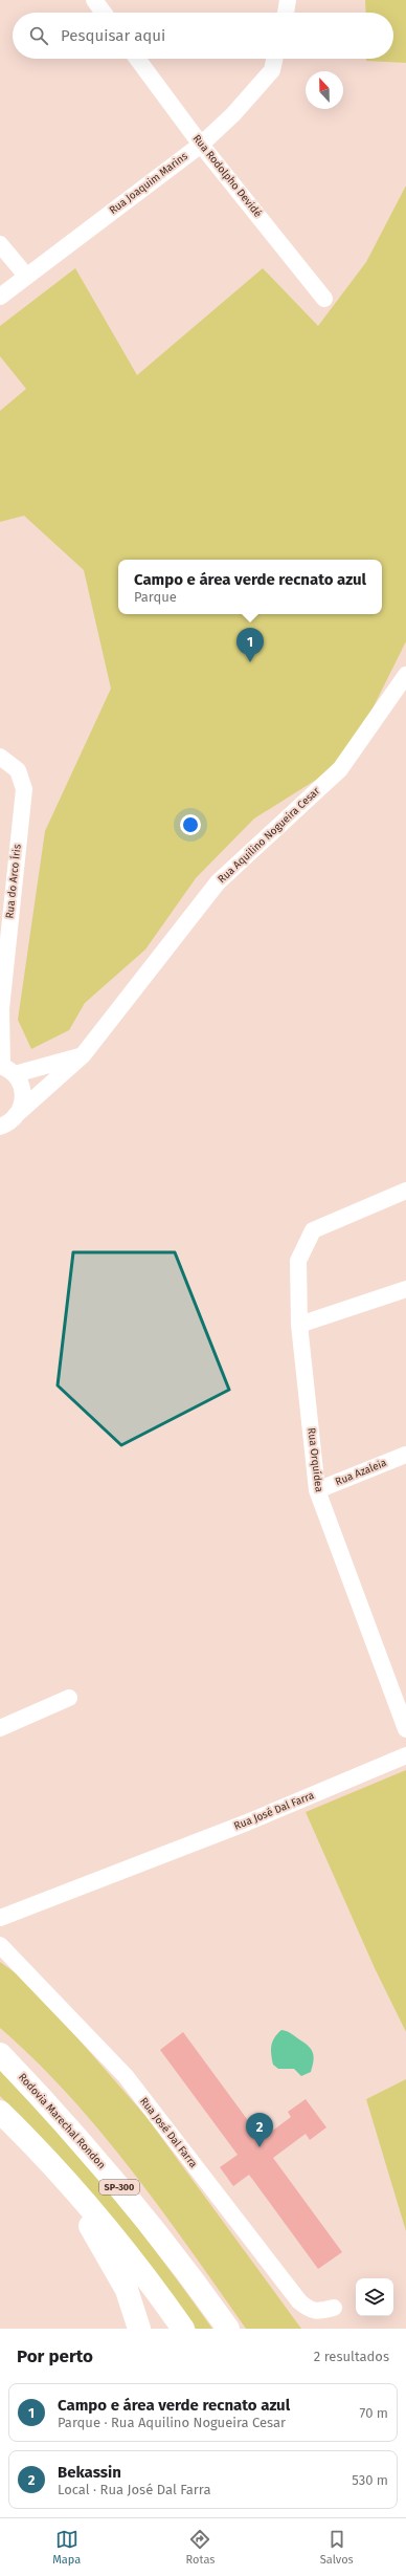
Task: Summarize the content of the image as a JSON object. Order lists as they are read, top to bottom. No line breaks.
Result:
{"streets":{"highway":["Rodovia Marechal Rondon","SP-300"],"street":["Rua Rodolpho Devidé","Rua Joaquim Marins","Rua Aquilino Nogueira Cesar","Rua do Arco Íris","Rua Orquídea","Rua Azaleia","Rua José Dal Farra"]},"crossings":[["Rua Rodolpho Devidé","Rua Joaquim Marins"],["Rua Orquídea","Rua Azaleia"]],"north":"top","page":{"search":"Pesquisar aqui","popup":["Campo e área verde recnato azul","Parque"],"pins":["1","2"],"heading":["Por perto","2 resultados"],"list":[{"mark":"1","name":"Campo e área verde recnato azul","note":"Parque · Rua Aquilino Nogueira Cesar","value":"70 m"},{"mark":"2","name":"Bekassin","note":"Local · Rua José Dal Farra","value":"530 m"}],"nav":["Mapa","Rotas","Salvos"]}}
